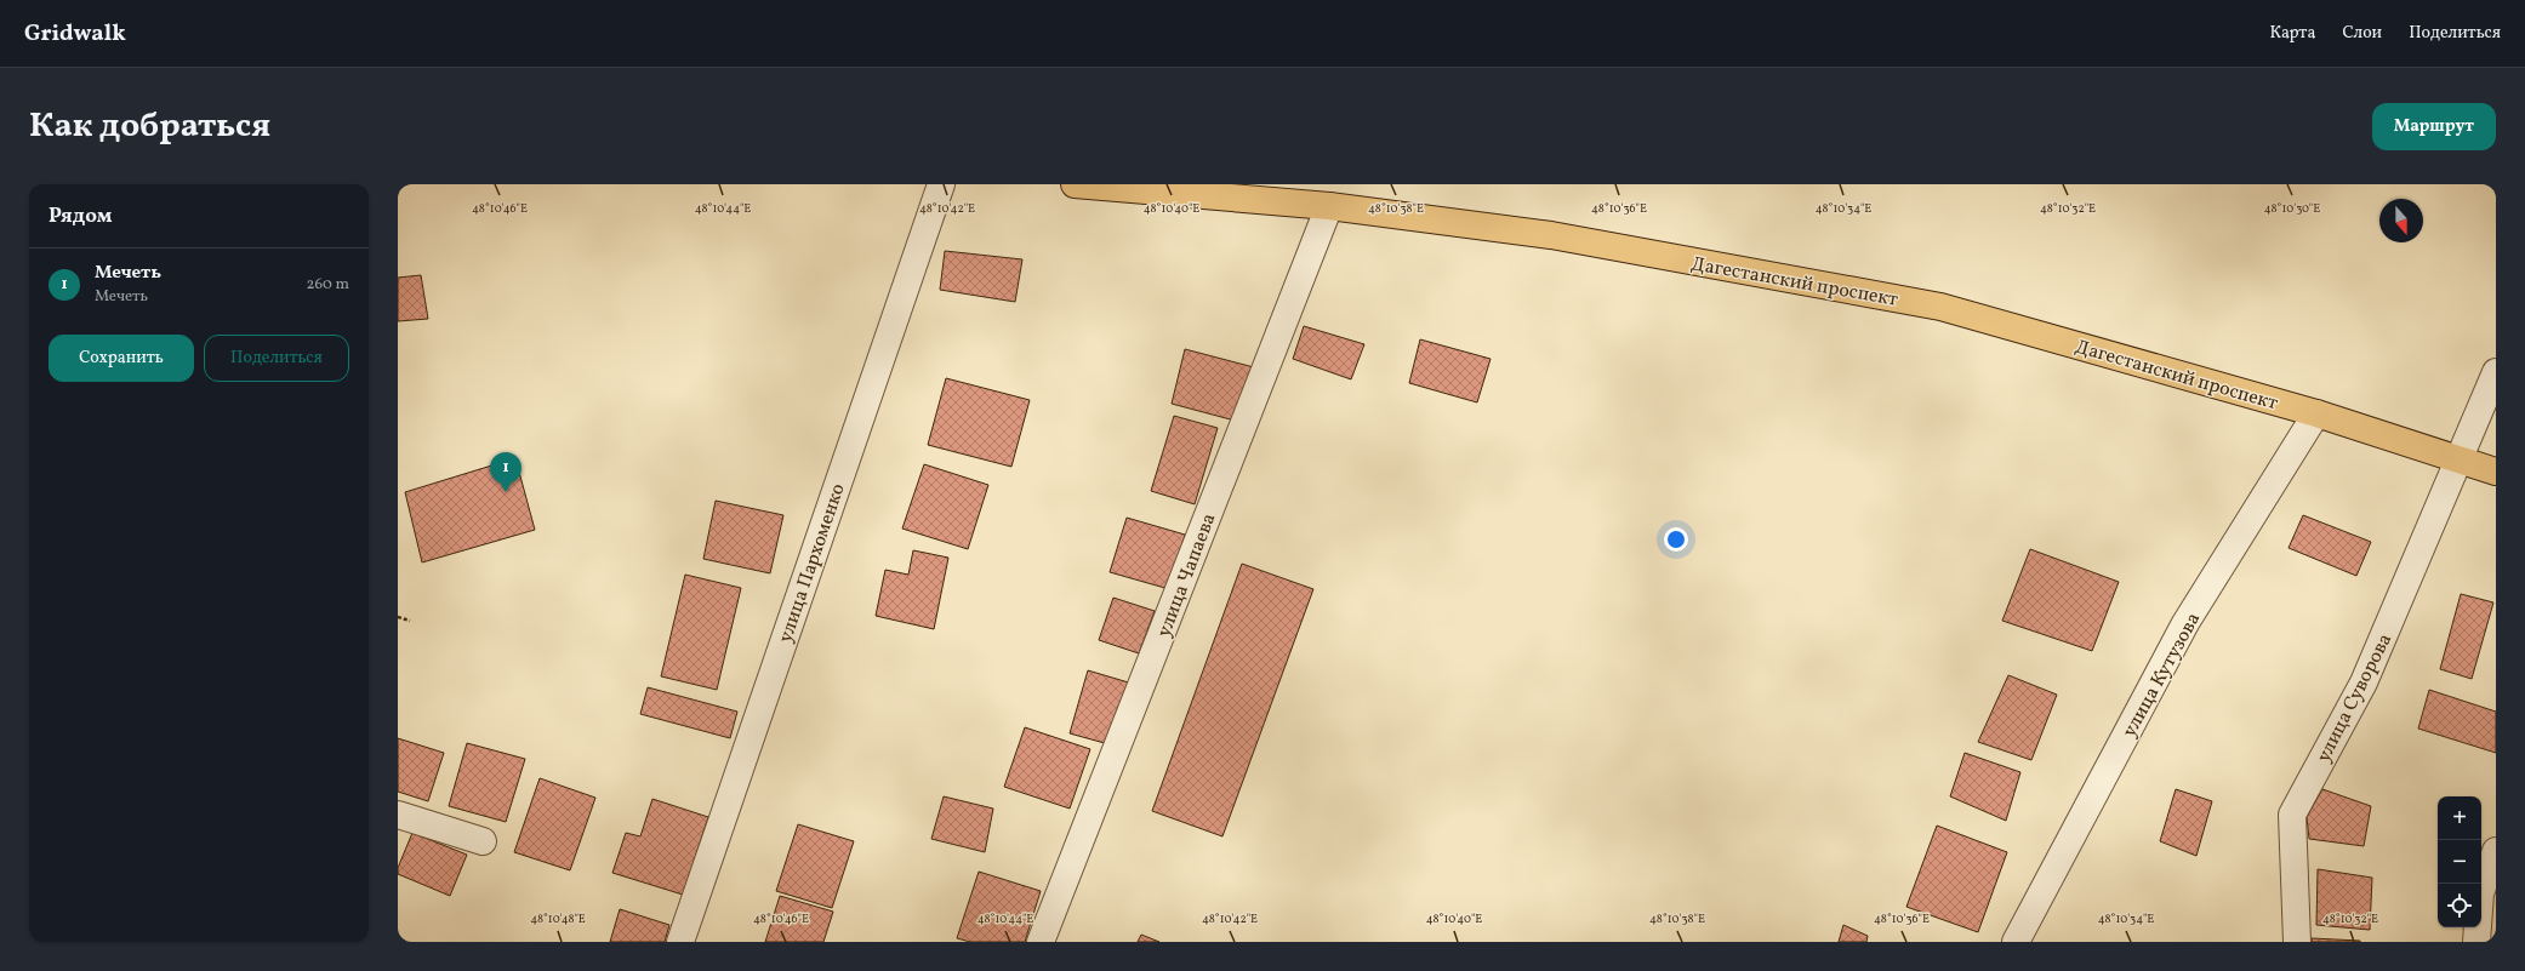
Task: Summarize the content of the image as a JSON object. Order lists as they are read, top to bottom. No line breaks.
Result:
{"streets":{"highway":["Дагестанский проспект"],"street":["улица Пархоменко","улица Чапаева","улица Кутузова","улица Суворова"]},"crossings":[["Дагестанский проспект","улица Чапаева"],["Дагестанский проспект","улица Кутузова"],["Дагестанский проспект","улица Суворова"]],"north":"bottom","page":{"header":"Gridwalk","nav":["Карта","Слои","Поделиться"],"title":"Как добраться","buttons":["Маршрут",["Сохранить","Поделиться"]],"heading":"Рядом","list":[{"mark":"1","name":"Мечеть","note":"Мечеть","value":"260 m"}],"pins":"1","map_buttons":["+","−"]},"coordinates":["48°10'46\"E","48°10'44\"E","48°10'42\"E","48°10'40\"E","48°10'38\"E","48°10'36\"E","48°10'34\"E","48°10'32\"E","48°10'30\"E","48°10'48\"E"]}
